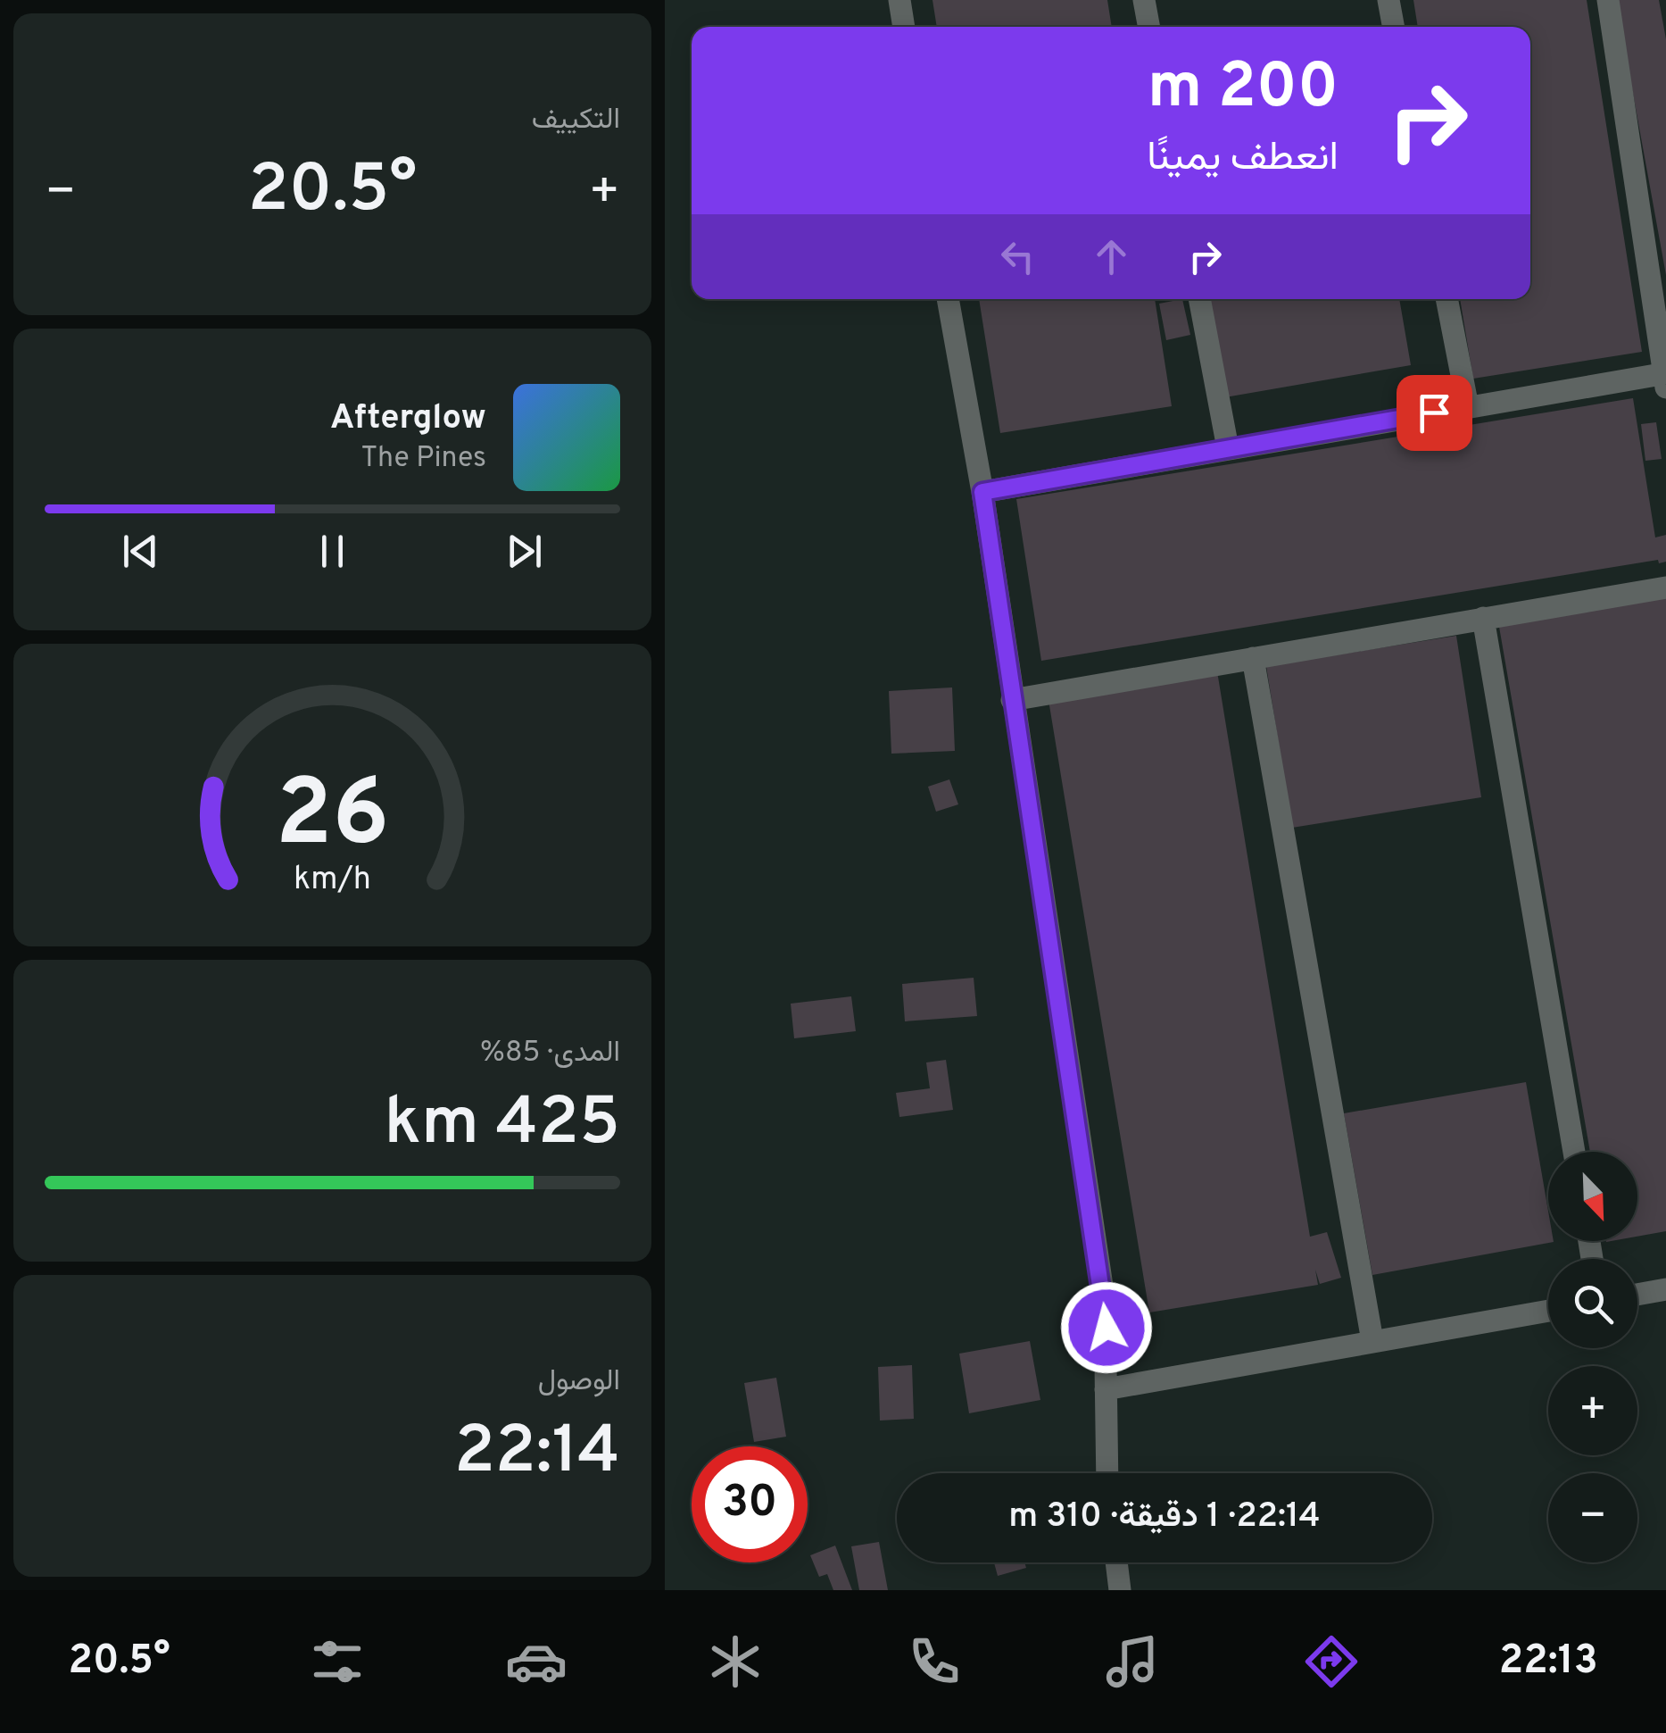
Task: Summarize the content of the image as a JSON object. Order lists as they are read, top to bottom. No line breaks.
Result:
{"north":"bottom right","page":{"tile":["التكييف",["المدى · 85%","425 km"],["الوصول","22:14"]],"turn":["200 m","انعطف يمينًا"],"heat":["−","20.5°","+"],"song":["Afterglow","The Pines"],"map_buttons":["+","−"],"limit":"30","trip":"22:14 · 1 دقيقة · 310 m","tabs":["22:13","20.5°"],"gauge":["26","km/h"]}}
